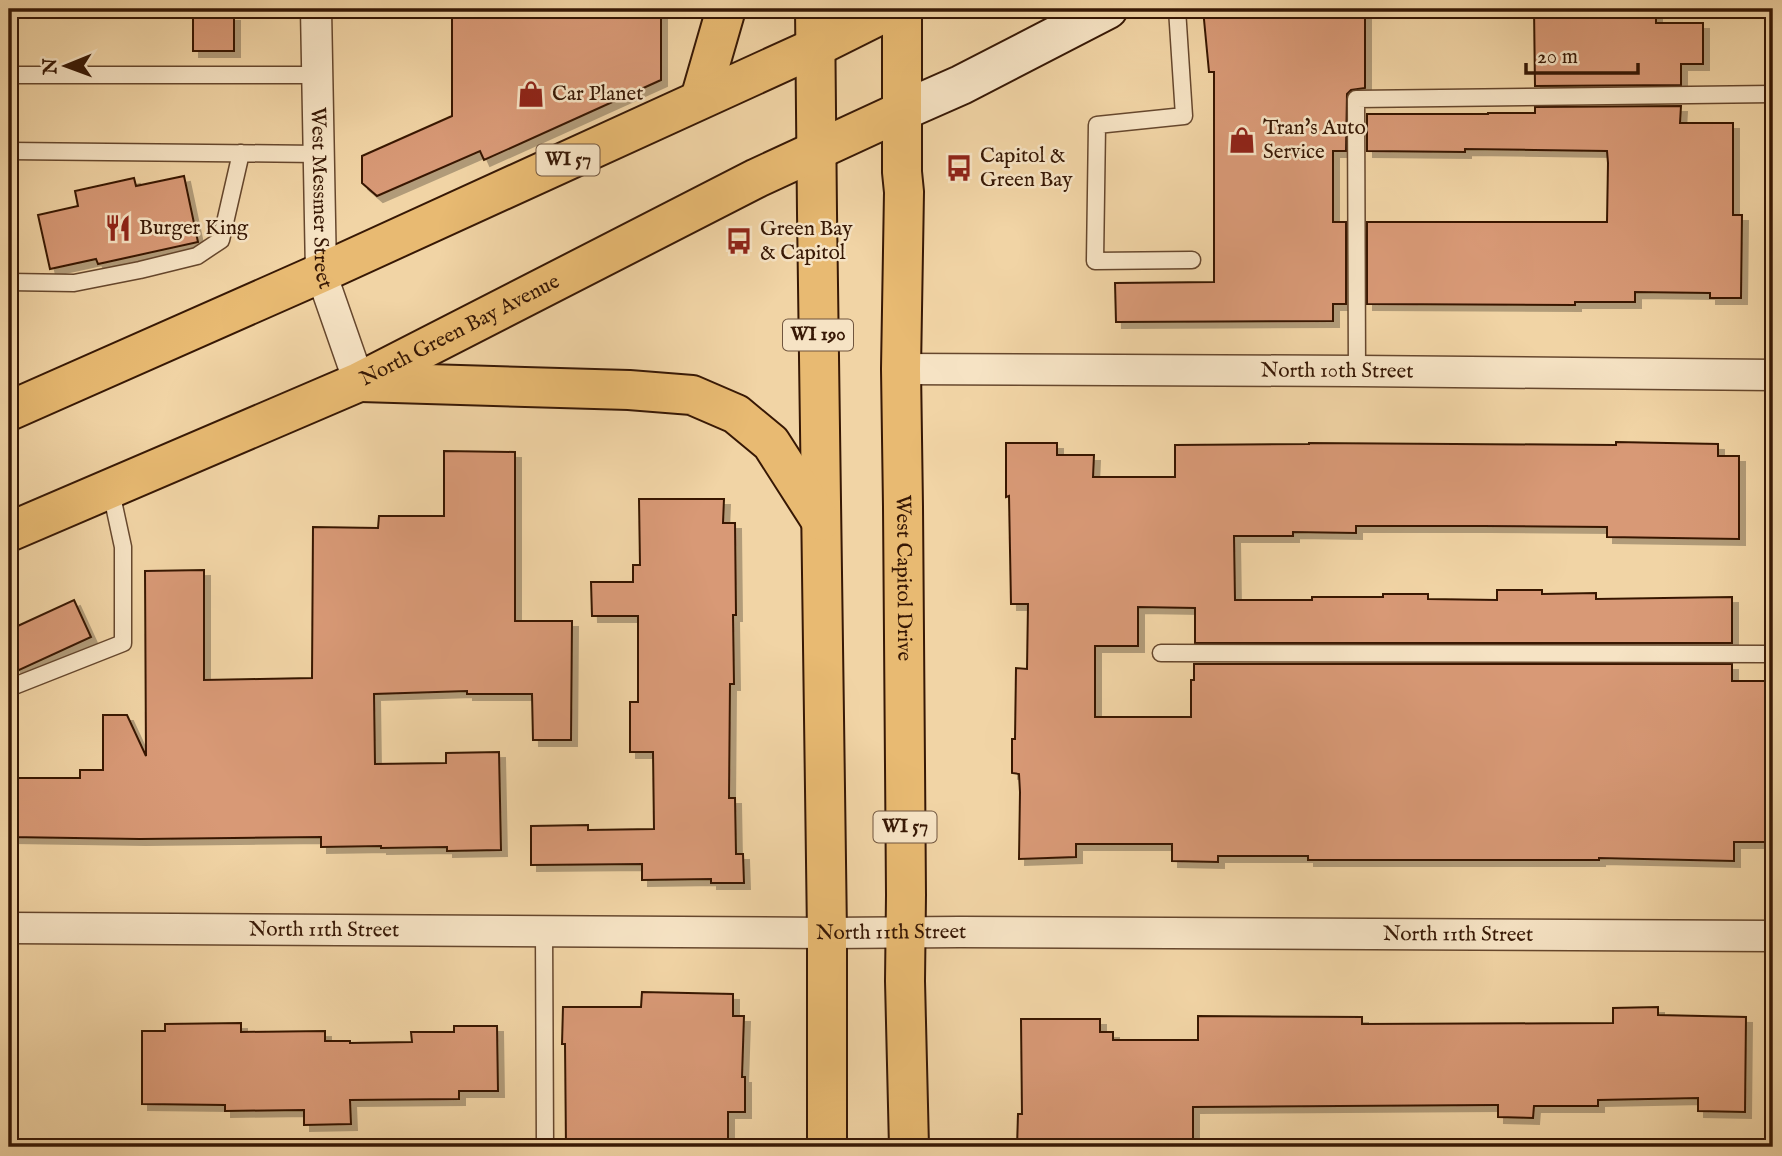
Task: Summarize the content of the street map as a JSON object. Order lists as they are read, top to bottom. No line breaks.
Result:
{"streets":{"main road":["WI 57","North Green Bay Avenue","WI 190","West Capitol Drive"],"street":["West Messmer Street","North 10th Street","North 11th Street"]},"crossings":[["WI 57","West Messmer Street"],["WI 57","WI 190"],["West Messmer Street","North Green Bay Avenue"],["North Green Bay Avenue","WI 190"],["North Green Bay Avenue","West Capitol Drive"],["North 10th Street","West Capitol Drive"],["West Capitol Drive","North 11th Street"]],"places":{"shop":["Car Planet","Tran's Auto Service"],"bus stop":["Capitol & Green Bay","Green Bay & Capitol"],"restaurant":["Burger King"]},"scale_bar":"20 m","north":"left"}
